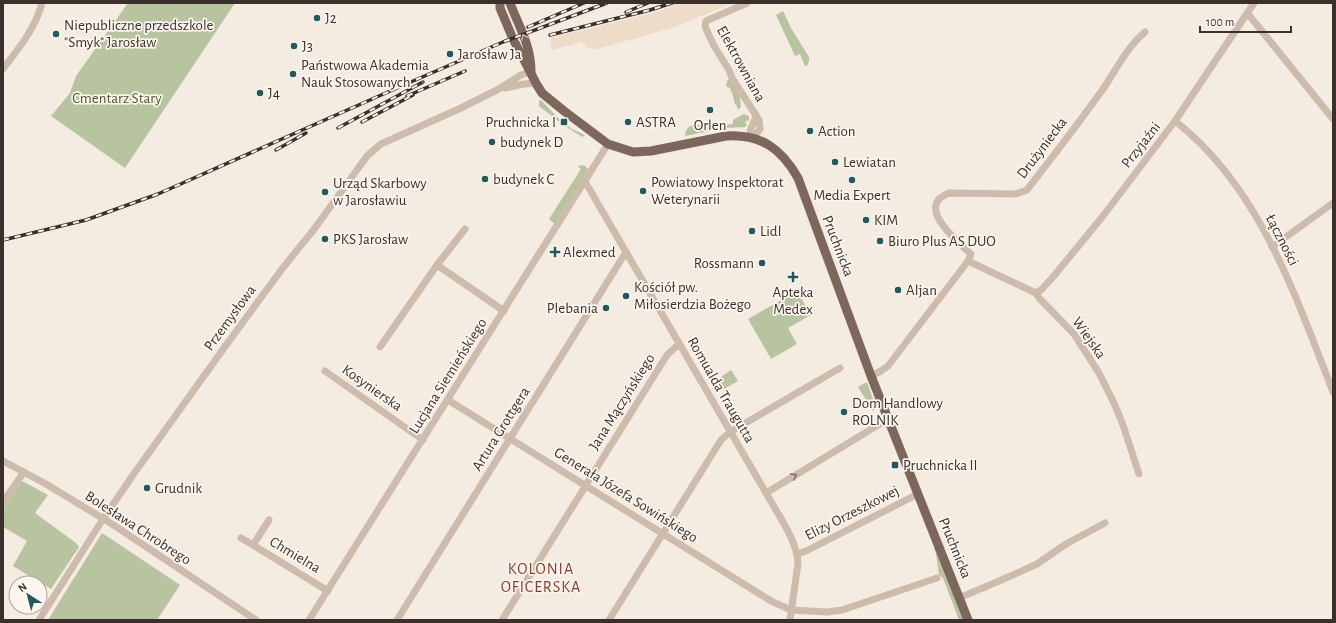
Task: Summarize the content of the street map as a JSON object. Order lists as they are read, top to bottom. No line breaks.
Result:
{"streets":{"main road":["Pruchnicka"],"street":["Elektrowniana","Przyjaźni","Drużyniecka","Łączności","Przemysłowa","Wiejska","Lucjana Siemieńskiego","Kosynierska","Romualda Traugutta","Jana Mączyńskiego","Artura Grottgera","Generała Józefa Sowińskiego","Elizy Orzeszkowej","Bolesława Chrobrego","Chmielna"]},"crossings":[["Elektrowniana","Pruchnicka"],["Przyjaźni","Łączności"],["Przyjaźni","Wiejska"],["Drużyniecka","Wiejska"],["Pruchnicka","Lucjana Siemieńskiego"],["Pruchnicka","Elizy Orzeszkowej"],["Przemysłowa","Bolesława Chrobrego"],["Lucjana Siemieńskiego","Kosynierska"],["Lucjana Siemieńskiego","Romualda Traugutta"],["Lucjana Siemieńskiego","Generała Józefa Sowińskiego"],["Lucjana Siemieńskiego","Chmielna"],["Romualda Traugutta","Jana Mączyńskiego"],["Romualda Traugutta","Artura Grottgera"],["Romualda Traugutta","Generała Józefa Sowińskiego"],["Romualda Traugutta","Elizy Orzeszkowej"],["Jana Mączyńskiego","Generała Józefa Sowińskiego"],["Artura Grottgera","Generała Józefa Sowińskiego"]],"districts":["KOLONIA OFICERSKA"],"parks":["Cmentarz Stary"],"places":{"other":["J2","Niepubliczne przedszkole \"Smyk\" Jarosław","J3","Jarosław Ja","Państwowa Akademia Nauk Stosowanych","J4","Orlen","ASTRA","Action","budynek D","Lewiatan","budynek C","Media Expert","Powiatowy Inspektorat Weterynarii","Urząd Skarbowy w Jarosławiu","KIM","Lidl","PKS Jarosław","Biuro Plus AS DUO","Rossmann","Aljan","Kościół pw. Miłosierdzia Bożego","Plebania","Dom Handlowy ROLNIK","Grudnik"],"transit":["Pruchnicka I","Pruchnicka II"],"health":["Alexmed","Apteka Medex"]},"scale_bar":"100 m","north":"top left"}
